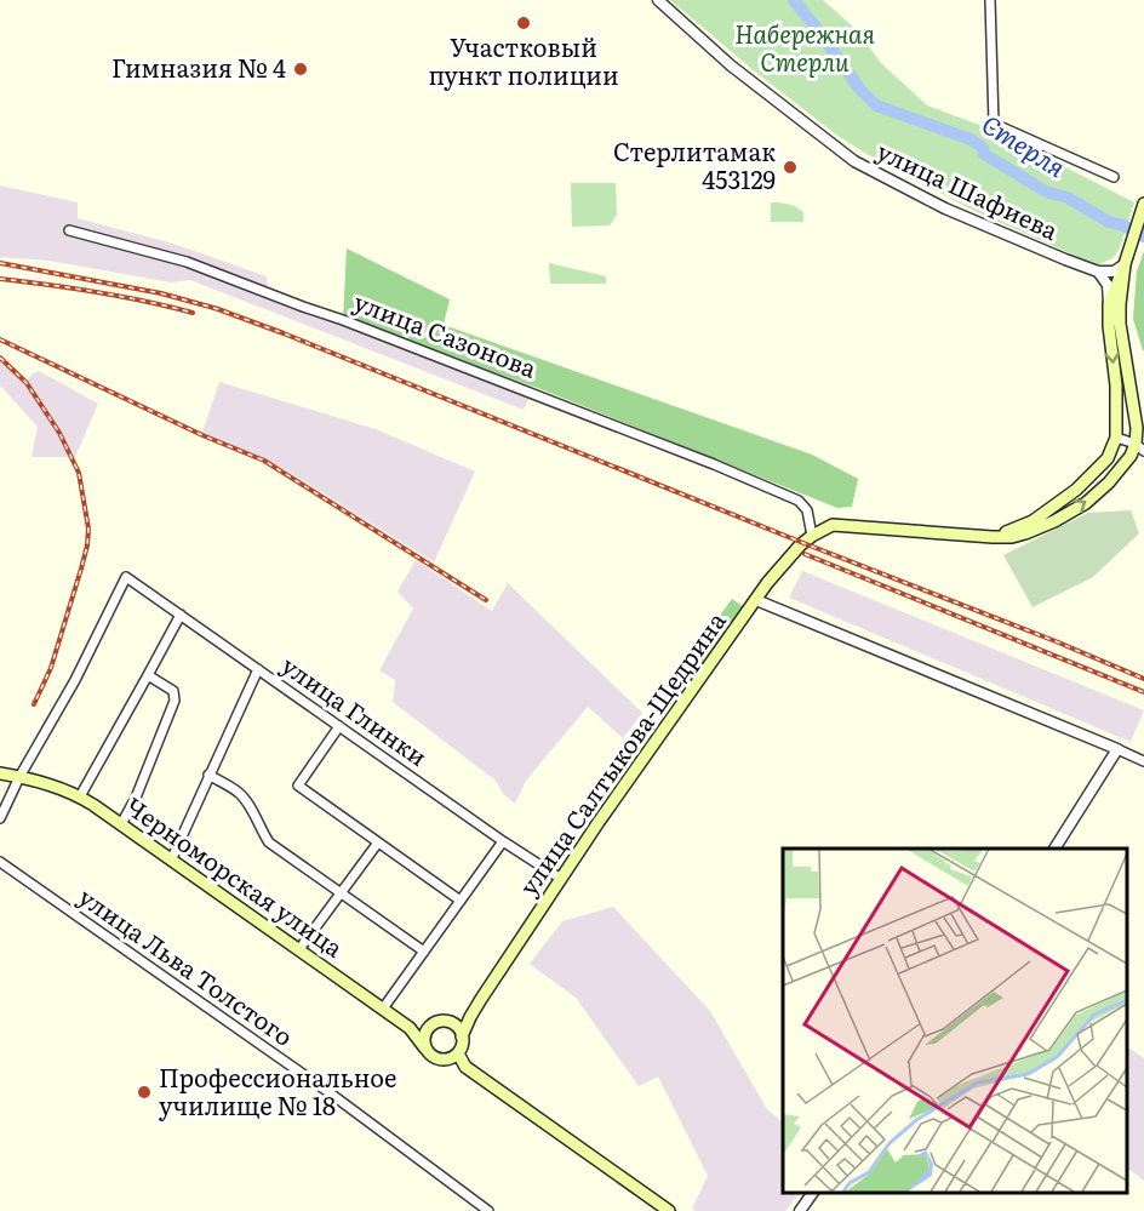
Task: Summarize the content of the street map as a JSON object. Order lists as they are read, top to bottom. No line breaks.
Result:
{"streets":{"main road":["улица Салтыкова-Щедрина","Черноморская улица"],"street":["улица Шафиева","улица Сазонова","улица Глинки","улица Льва Толстого"]},"crossings":[["улица Сазонова","улица Салтыкова-Щедрина"],["улица Глинки","улица Салтыкова-Щедрина"],["улица Глинки","Черноморская улица"],["улица Салтыкова-Щедрина","Черноморская улица"]],"water":["Стерля"],"parks":["Набережная Стерли"],"places":["Участковый пункт полиции","Гимназия № 4","Стерлитамак 453129","Профессиональное училище № 18"]}
